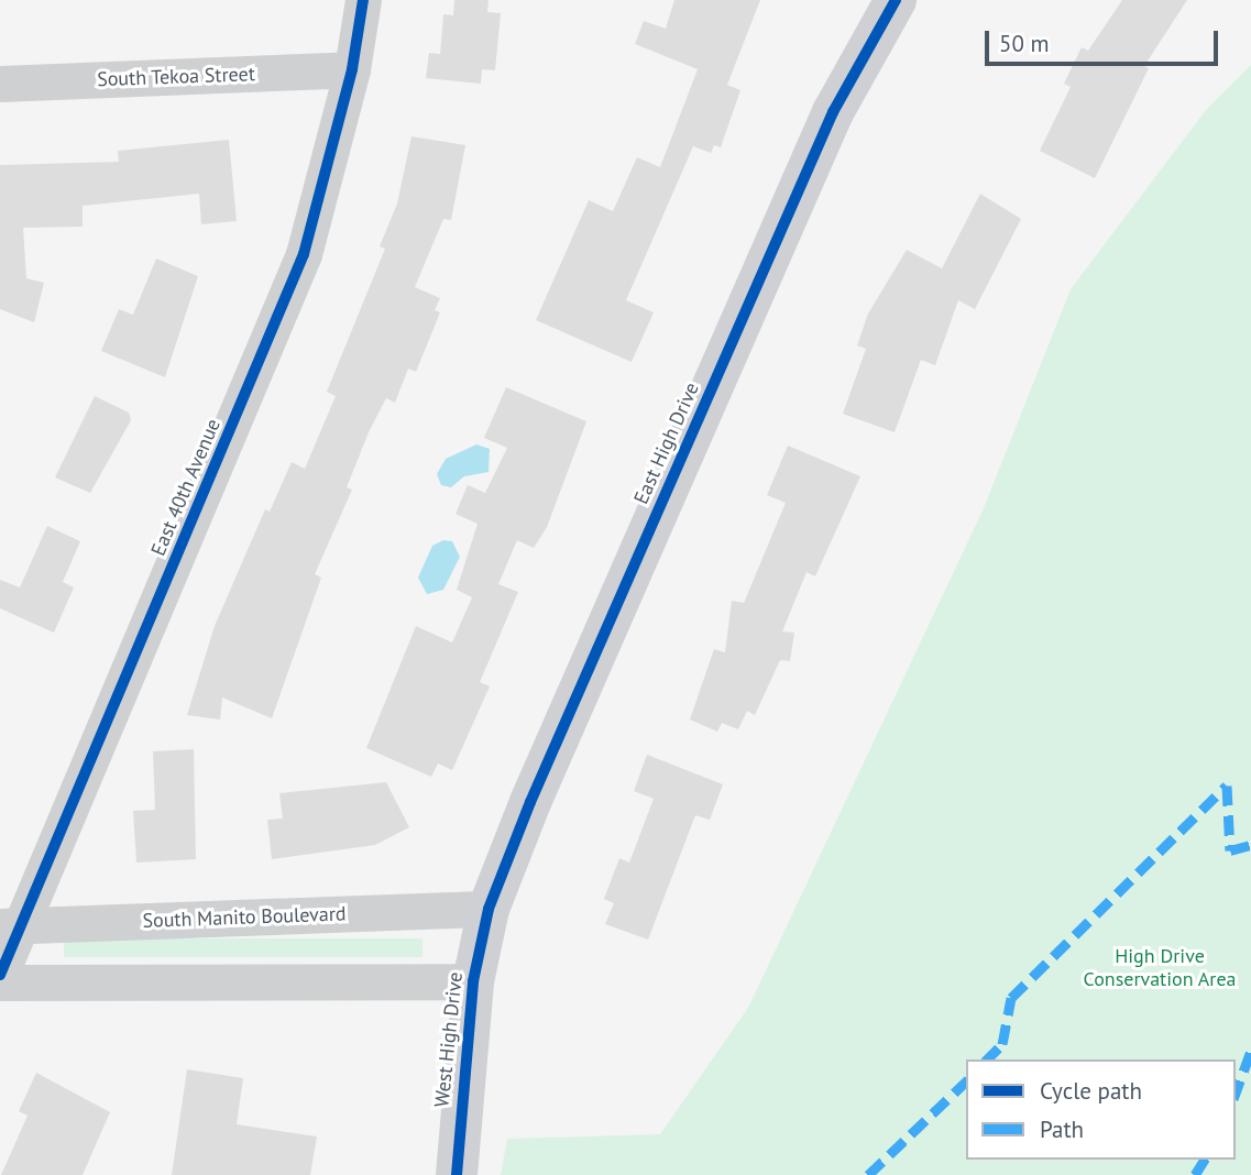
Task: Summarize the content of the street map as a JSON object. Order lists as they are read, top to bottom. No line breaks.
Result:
{"streets":{"main road":["East High Drive","West High Drive"],"street":["South Tekoa Street","East 40th Avenue","South Manito Boulevard"]},"crossings":[["South Tekoa Street","East 40th Avenue"],["East High Drive","South Manito Boulevard"],["East High Drive","West High Drive"],["East 40th Avenue","South Manito Boulevard"],["South Manito Boulevard","West High Drive"]],"parks":["High Drive Conservation Area"],"legend":["Cycle path","Path"],"scale_bar":"50 m"}
